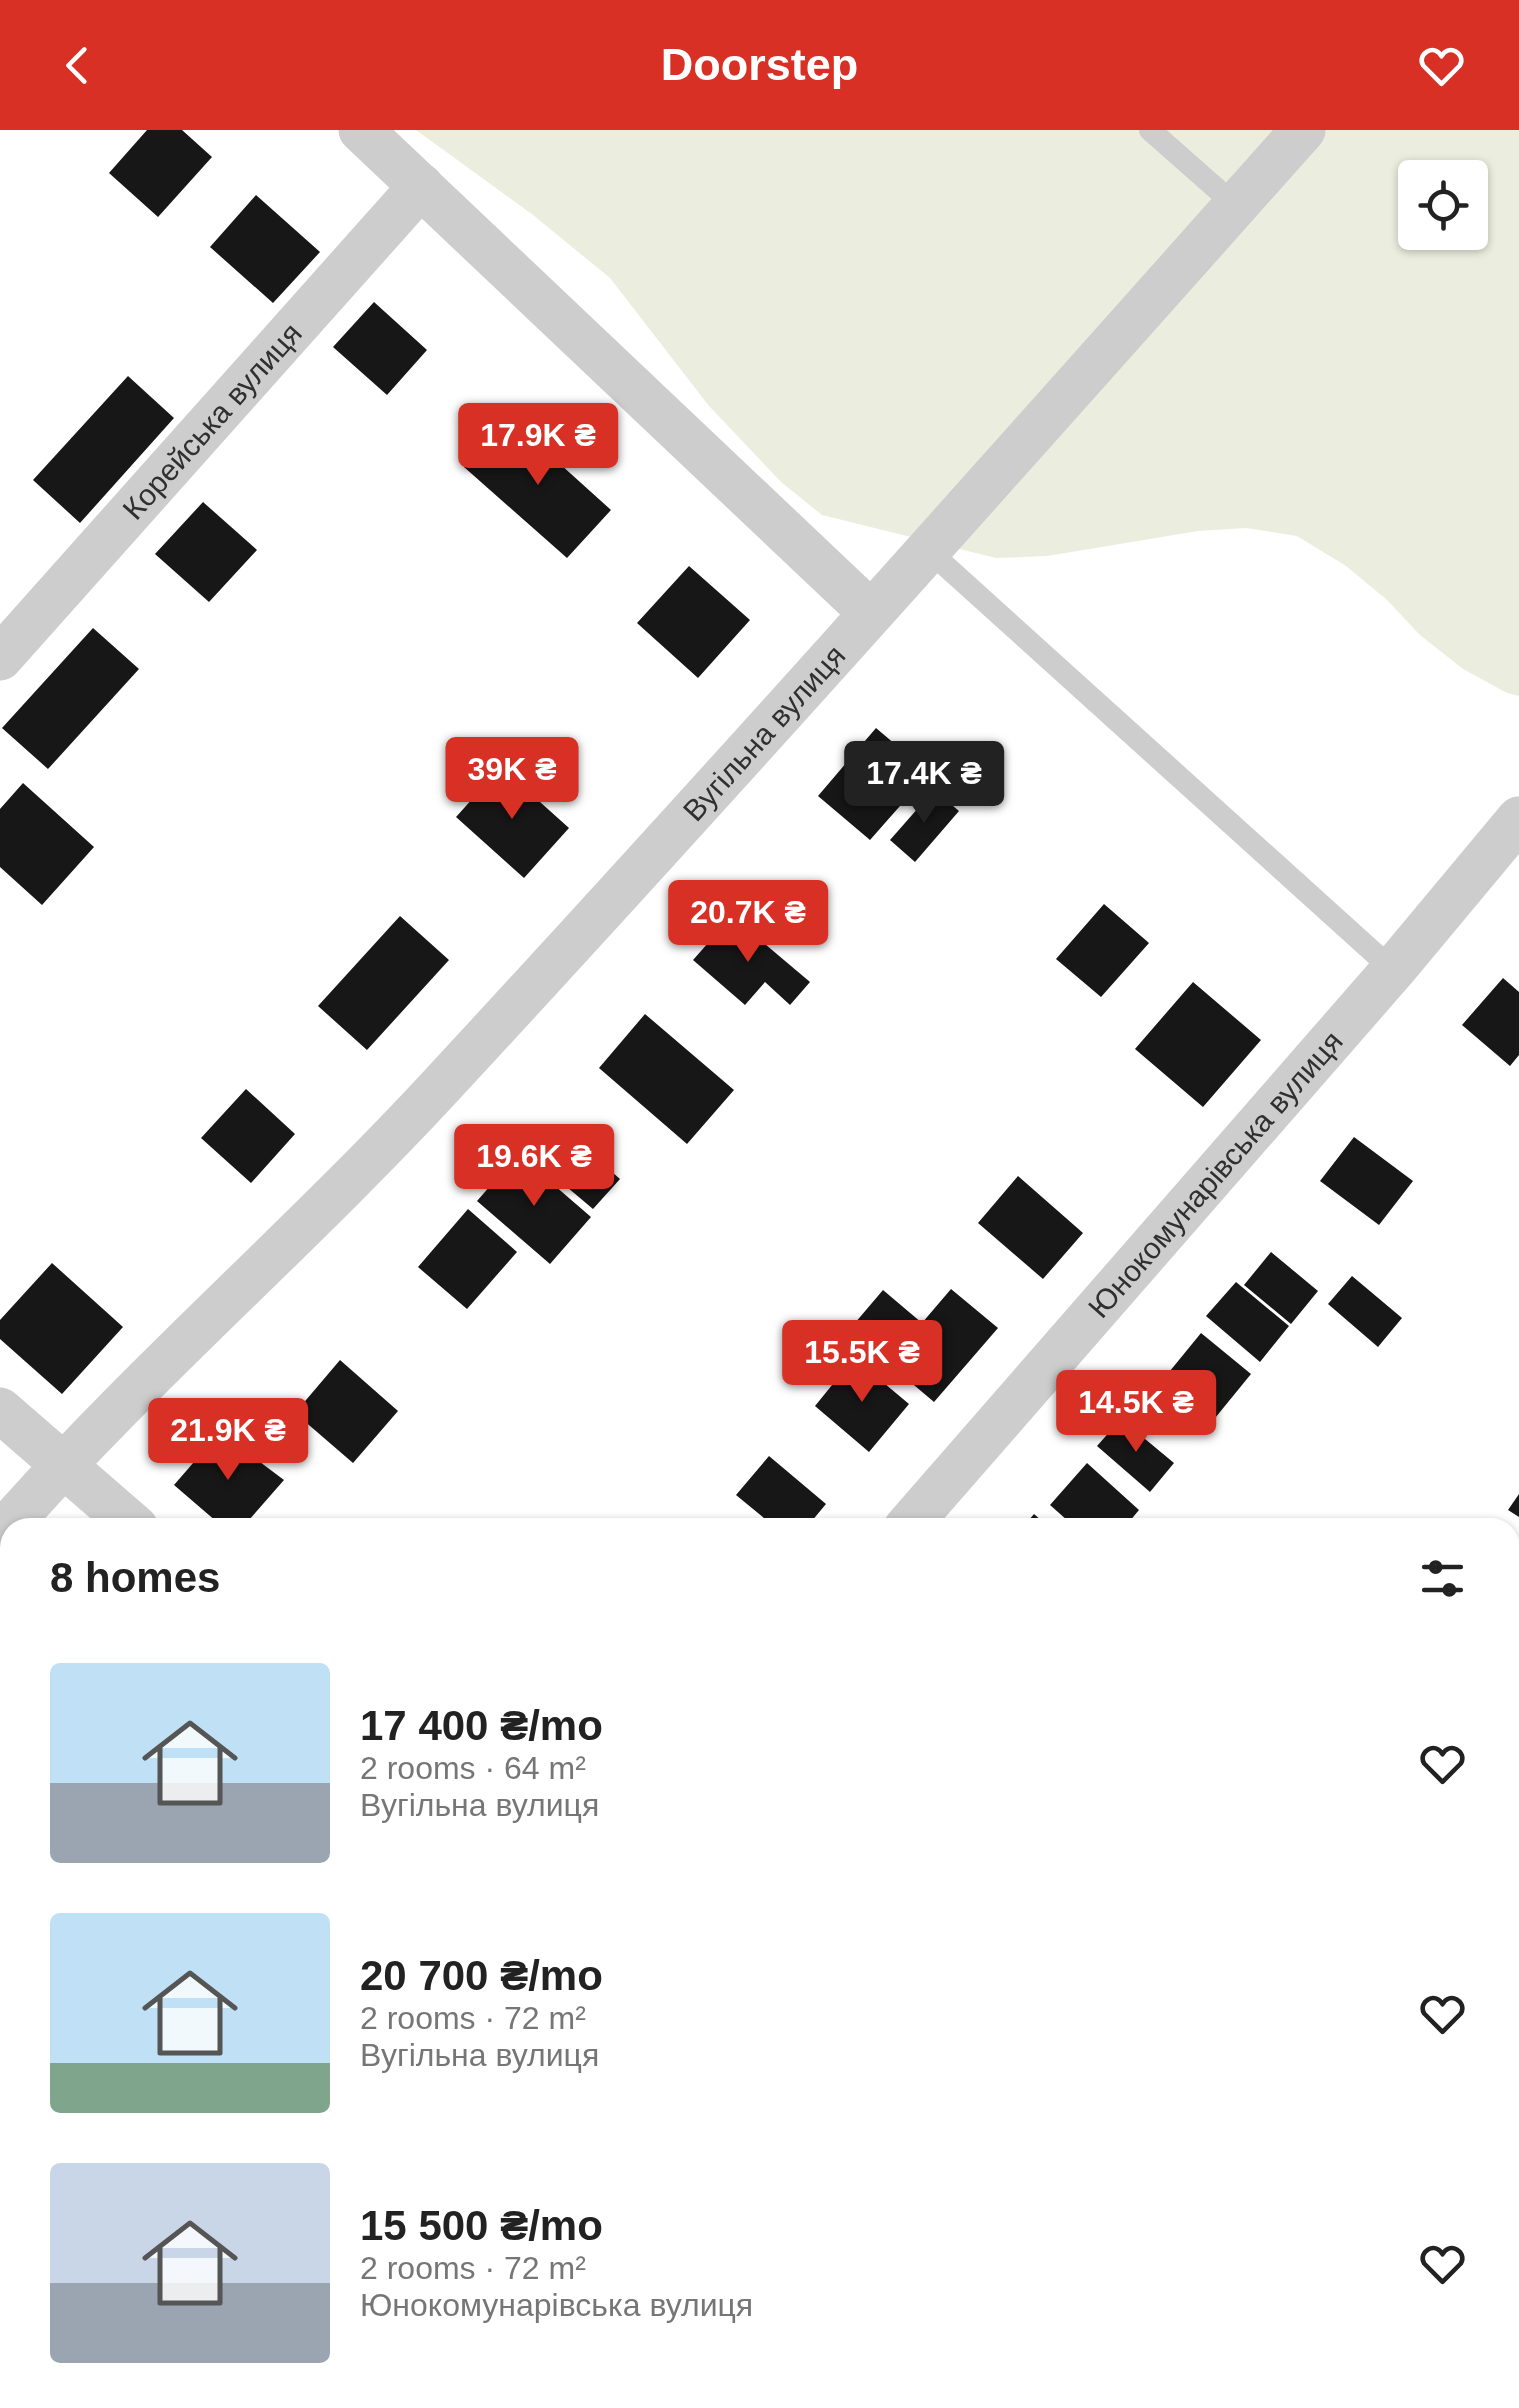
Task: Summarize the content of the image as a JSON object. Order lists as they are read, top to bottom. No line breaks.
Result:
{"streets":{"street":["Корейська вулиця","Вугільна вулиця","Юнокомунарівська вулиця"]},"page":{"header":"Doorstep","price":["17.9K ₴","39K ₴","17.4K ₴","20.7K ₴","19.6K ₴","15.5K ₴","14.5K ₴","21.9K ₴"],"heading":"8 homes","list":[{"name":"17 400 ₴/mo","note":"2 rooms · 64 m² · Вугільна вулиця"},{"name":"20 700 ₴/mo","note":"2 rooms · 72 m² · Вугільна вулиця"},{"name":"15 500 ₴/mo","note":"2 rooms · 72 m² · Юнокомунарівська вулиця"}]}}
